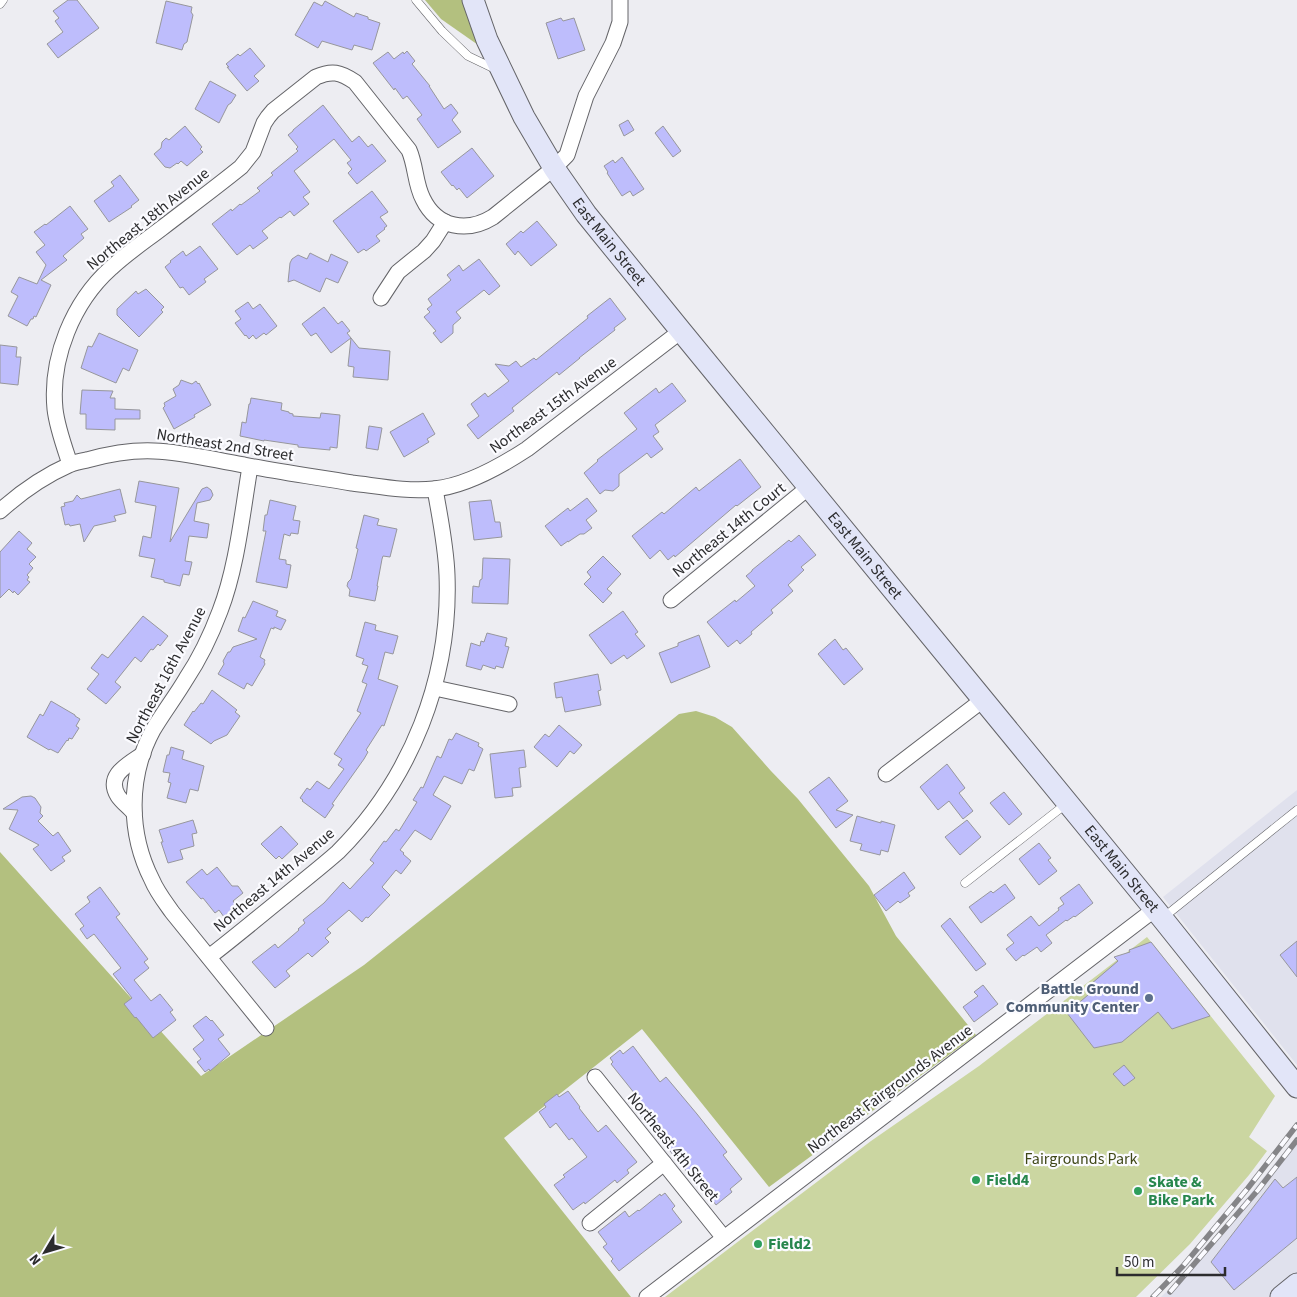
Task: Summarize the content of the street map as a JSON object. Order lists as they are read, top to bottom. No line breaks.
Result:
{"streets":{"main road":["East Main Street"],"street":["Northeast 18th Avenue","Northeast 15th Avenue","Northeast 2nd Street","Northeast 14th Court","Northeast 16th Avenue","Northeast 14th Avenue","Northeast Fairgrounds Avenue","Northeast 4th Street"]},"crossings":[["Northeast 18th Avenue","Northeast 2nd Street"],["East Main Street","Northeast 15th Avenue"],["East Main Street","Northeast 14th Court"],["East Main Street","Northeast Fairgrounds Avenue"],["Northeast 15th Avenue","Northeast 2nd Street"],["Northeast 15th Avenue","Northeast 14th Avenue"],["Northeast 2nd Street","Northeast 16th Avenue"],["Northeast Fairgrounds Avenue","Northeast 4th Street"]],"parks":["Fairgrounds Park"],"places":["Battle Ground Community Center","Field4","Skate & Bike Park","Field2"],"scale_bar":"50 m","north":"bottom left"}
